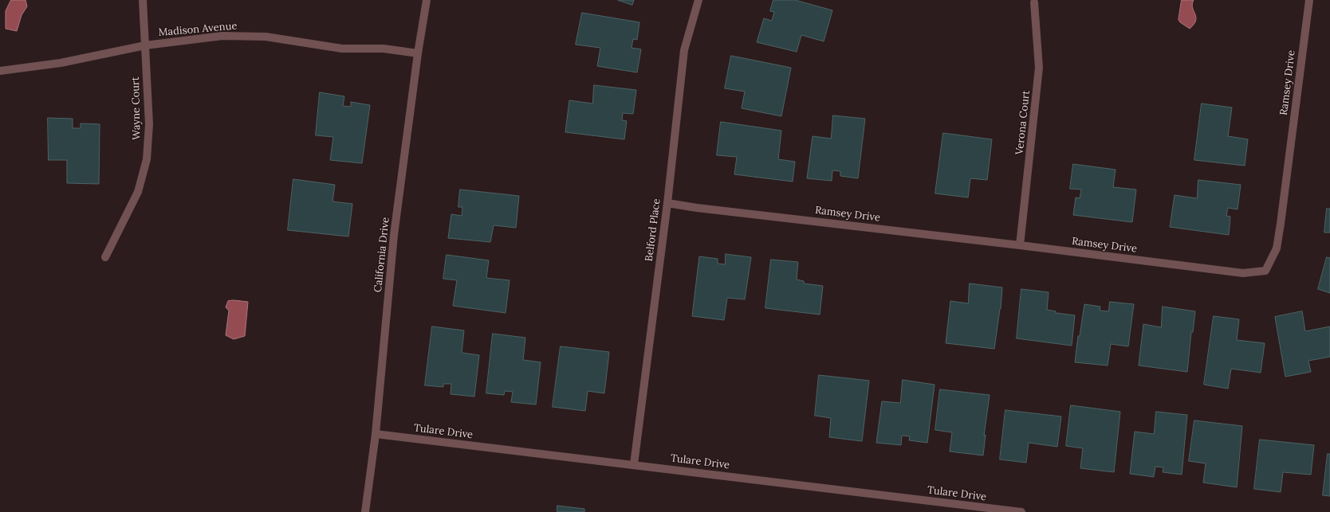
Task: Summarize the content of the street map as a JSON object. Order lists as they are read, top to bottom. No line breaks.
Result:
{"streets":{"street":["Madison Avenue","Ramsey Drive","Wayne Court","Verona Court","Belford Place","California Drive","Tulare Drive"]},"crossings":[["Madison Avenue","Wayne Court"],["Madison Avenue","California Drive"],["Ramsey Drive","Verona Court"],["Ramsey Drive","Belford Place"],["Belford Place","Tulare Drive"],["California Drive","Tulare Drive"]]}
